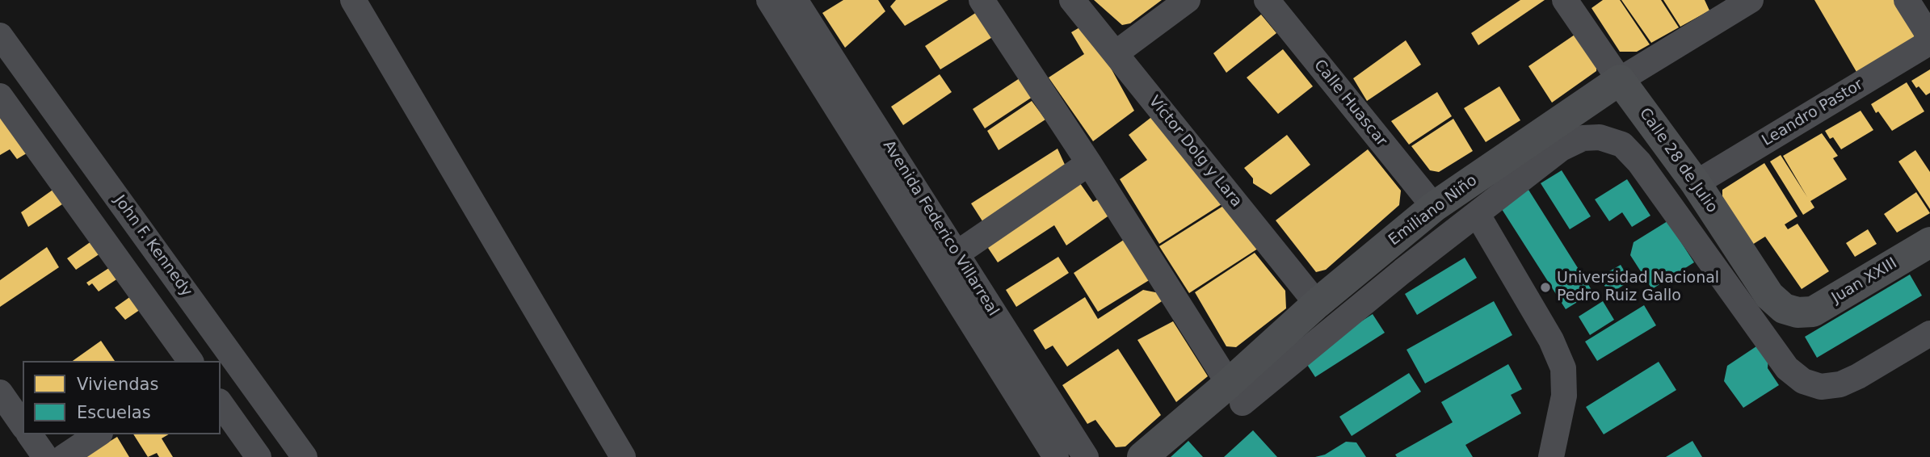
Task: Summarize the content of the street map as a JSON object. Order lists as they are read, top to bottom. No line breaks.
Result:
{"streets":{"main road":["Calle 28 de Julio","Emiliano Niño","Juan XXIII"],"street":["Calle Huascar","Leandro Pastor","Víctor Dolg y Lara","Avenida Federico Villarreal","John F. Kennedy"]},"crossings":[["Calle Huascar","Emiliano Niño"],["Leandro Pastor","Calle 28 de Julio"],["Víctor Dolg y Lara","Emiliano Niño"],["Calle 28 de Julio","Emiliano Niño"],["Calle 28 de Julio","Juan XXIII"]],"places":["Universidad Nacional Pedro Ruiz Gallo"],"legend":["Viviendas","Escuelas"]}
